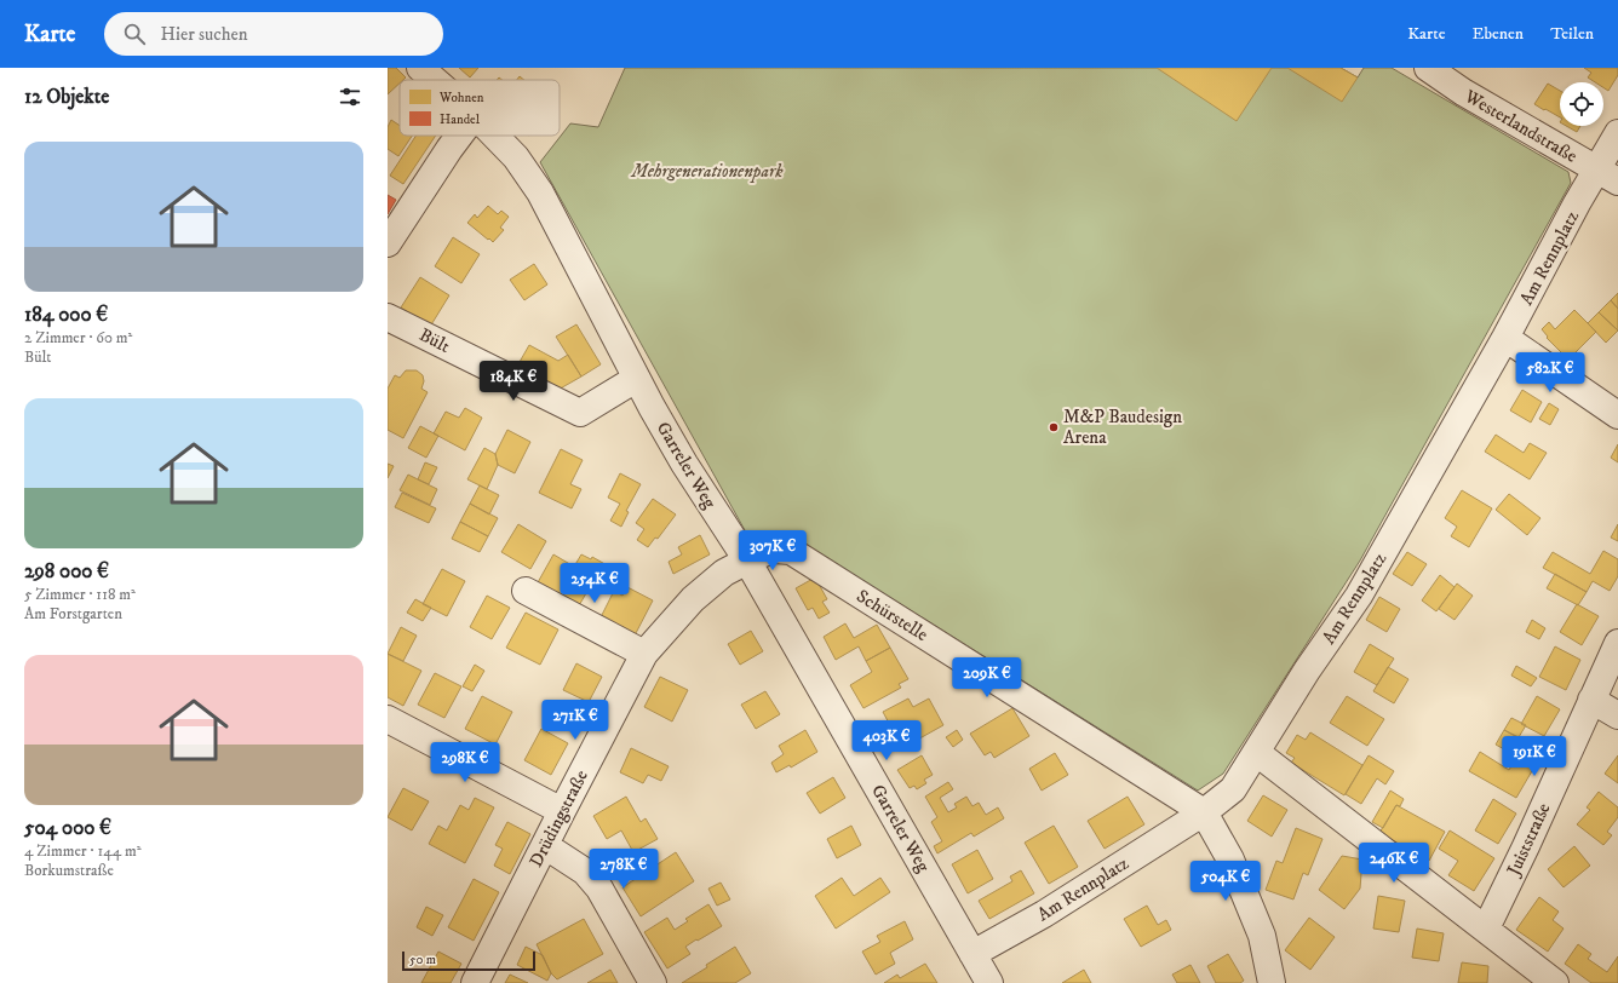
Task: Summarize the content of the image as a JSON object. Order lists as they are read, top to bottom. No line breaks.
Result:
{"streets":{"street":["Westerlandstraße","Am Rennplatz","Bült","Garreler Weg","Schürstelle","Drüdingstraße","Juiststraße"]},"crossings":[["Westerlandstraße","Am Rennplatz"],["Am Rennplatz","Garreler Weg"],["Am Rennplatz","Schürstelle"],["Bült","Garreler Weg"],["Garreler Weg","Schürstelle"],["Garreler Weg","Drüdingstraße"],["Schürstelle","Drüdingstraße"]],"parks":["Mehrgenerationenpark"],"places":["M&P Baudesign Arena"],"legend":["Wohnen","Handel"],"scale_bar":"50 m","page":{"header":"Karte","search":"Hier suchen","nav":["Karte","Ebenen","Teilen"],"heading":"12 Objekte","list":[{"name":"184 000 €","note":"2 Zimmer · 60 m² · Bült"},{"name":"298 000 €","note":"5 Zimmer · 118 m² · Am Forstgarten"},{"name":"504 000 €","note":"4 Zimmer · 144 m² · Borkumstraße"}],"price":["582K €","184K €","307K €","254K €","209K €","271K €","403K €","191K €","298K €","246K €","278K €","504K €"],"scale":"50 m"}}
